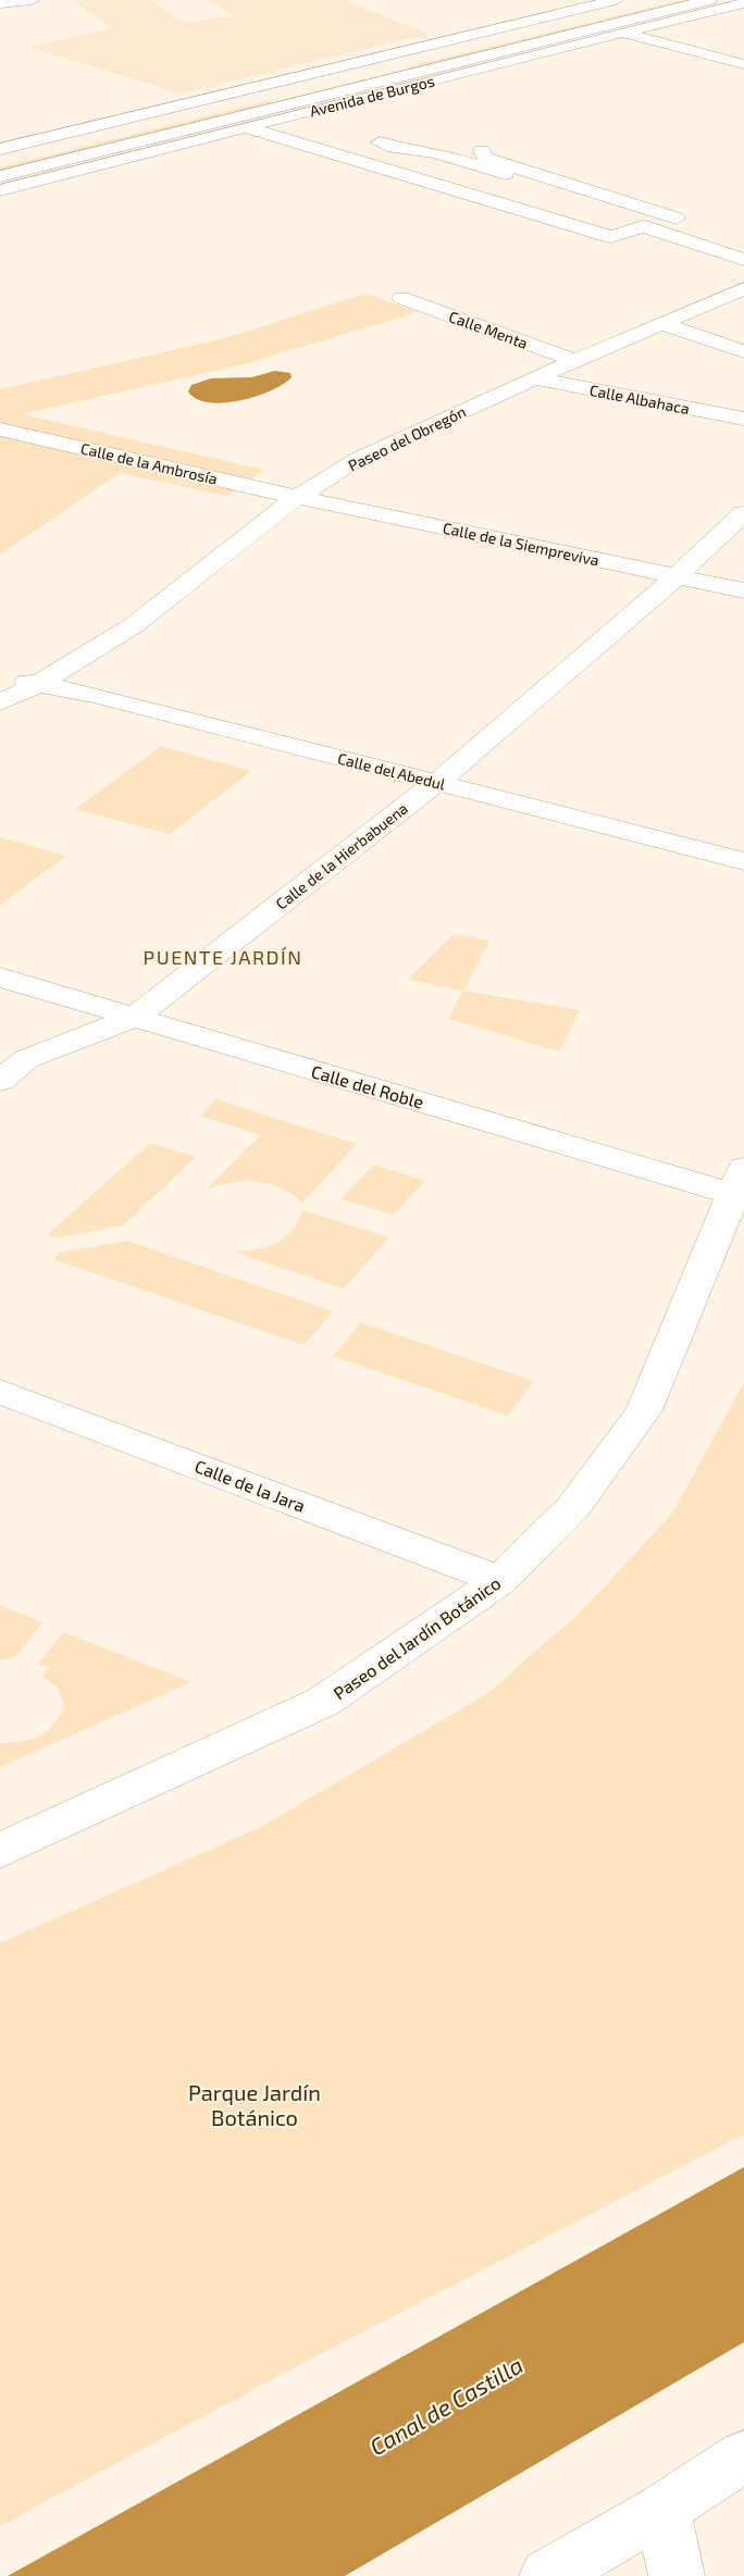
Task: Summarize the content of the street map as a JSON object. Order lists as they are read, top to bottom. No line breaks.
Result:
{"streets":{"main road":["Avenida de Burgos","Calle Menta","Calle Albahaca","Paseo del Obregón","Calle de la Ambrosía","Calle de la Siempreviva","Calle del Abedul","Calle de la Hierbabuena","Calle del Roble","Calle de la Jara","Paseo del Jardín Botánico"]},"crossings":[["Calle Menta","Paseo del Obregón"],["Calle Albahaca","Paseo del Obregón"],["Paseo del Obregón","Calle de la Ambrosía"],["Paseo del Obregón","Calle de la Siempreviva"],["Paseo del Obregón","Calle del Abedul"],["Calle de la Ambrosía","Calle de la Siempreviva"],["Calle de la Siempreviva","Calle de la Hierbabuena"],["Calle del Abedul","Calle de la Hierbabuena"],["Calle de la Hierbabuena","Calle del Roble"],["Calle del Roble","Paseo del Jardín Botánico"],["Calle de la Jara","Paseo del Jardín Botánico"]],"districts":["PUENTE JARDÍN"],"water":["Canal de Castilla"],"parks":["Parque Jardín Botánico"]}
